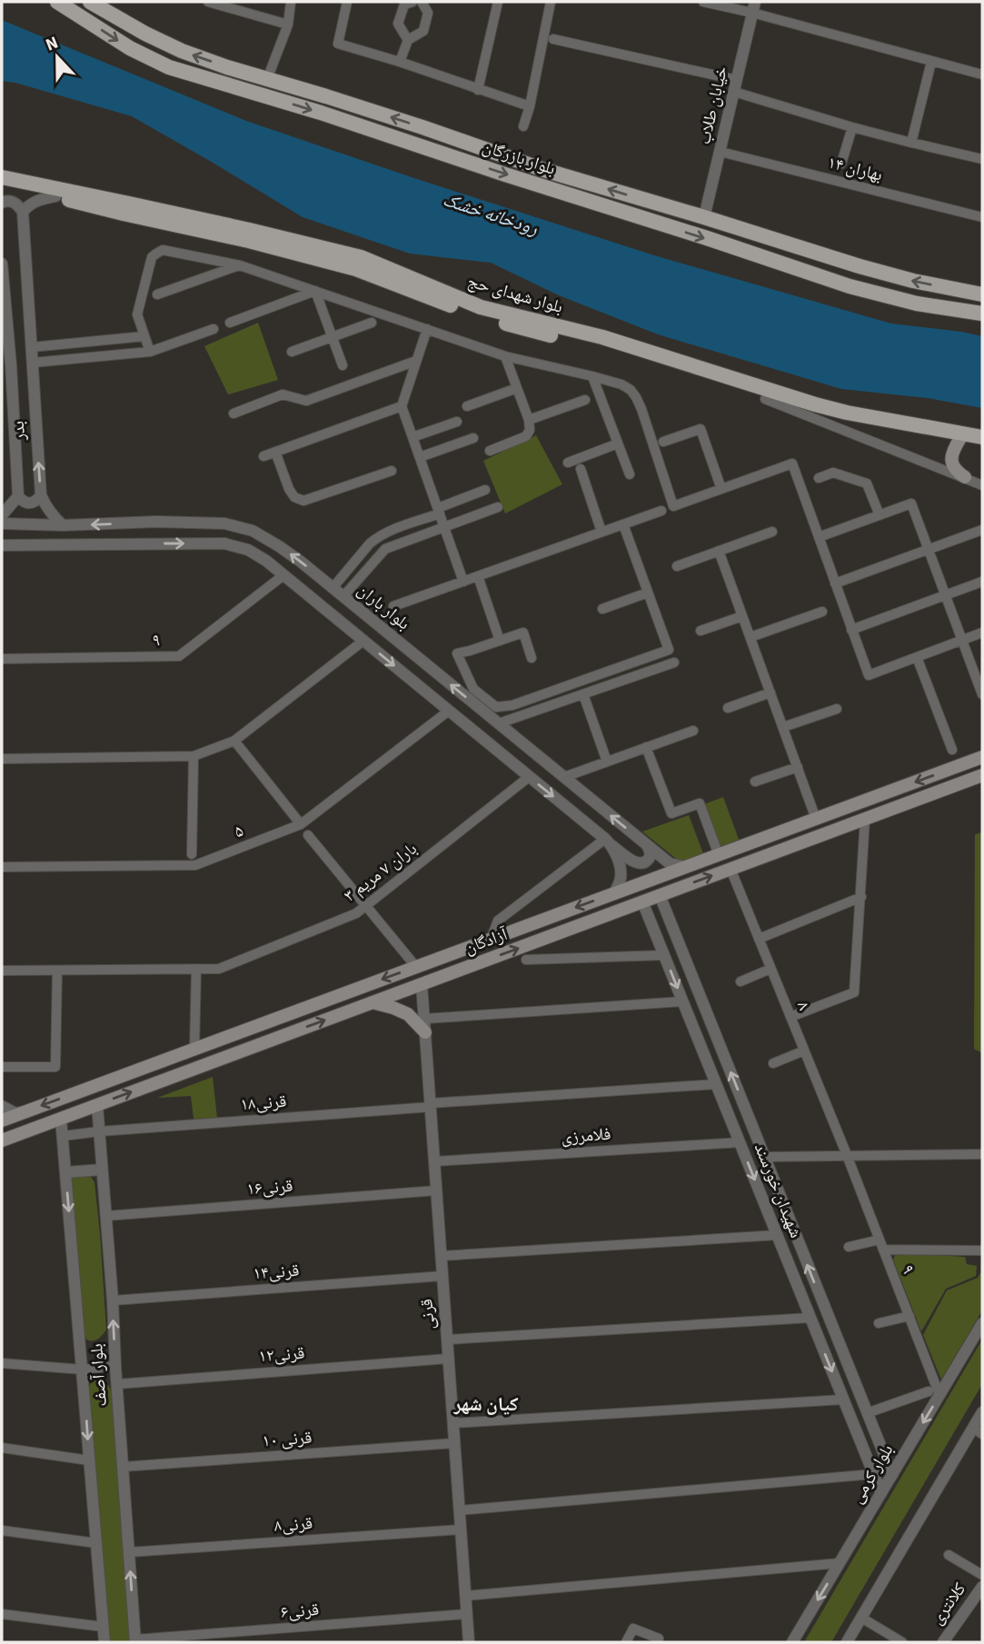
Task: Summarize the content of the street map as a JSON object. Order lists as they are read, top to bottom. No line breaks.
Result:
{"streets":{"main road":["بلوار بازرگان","بلوار شهدای حج","آزادگان"],"street":["خیابان طلاب","بهاران ۱۴","بدر","بلوار باران","۹","۵","باران ۷ مریم ۳","۸","قرنی۱۸","فلامرزی","قرنی۱۶","شهیدان خورسند","قرنی۱۴","قرنی","قرنی۱۲","بلوار آصف","۱۰ قرنی","بلوار کرمی","قرنی۸","کلانتری","قرنی۶"]},"crossings":[["خیابان طلاب","بلوار بازرگان"],["خیابان طلاب","بهاران ۱۴"],["بلوار باران","آزادگان"],["۹","۸"],["۹","بلوار کرمی"],["آزادگان","۸"],["آزادگان","شهیدان خورسند"],["آزادگان","قرنی"],["آزادگان","بلوار آصف"],["قرنی۱۸","شهیدان خورسند"],["قرنی۱۸","قرنی"],["قرنی۱۸","بلوار آصف"],["فلامرزی","شهیدان خورسند"],["فلامرزی","قرنی"],["قرنی۱۶","قرنی"],["قرنی۱۶","بلوار آصف"],["شهیدان خورسند","بلوار کرمی"],["قرنی۱۴","قرنی"],["قرنی۱۴","بلوار آصف"],["قرنی","قرنی۱۲"],["قرنی","۱۰ قرنی"],["قرنی","قرنی۸"],["قرنی","قرنی۶"],["قرنی۱۲","بلوار آصف"],["بلوار آصف","۱۰ قرنی"],["بلوار آصف","قرنی۸"],["بلوار آصف","قرنی۶"]],"districts":["کیان شهر"],"water":["رودخانه خشک"],"north":"top"}
